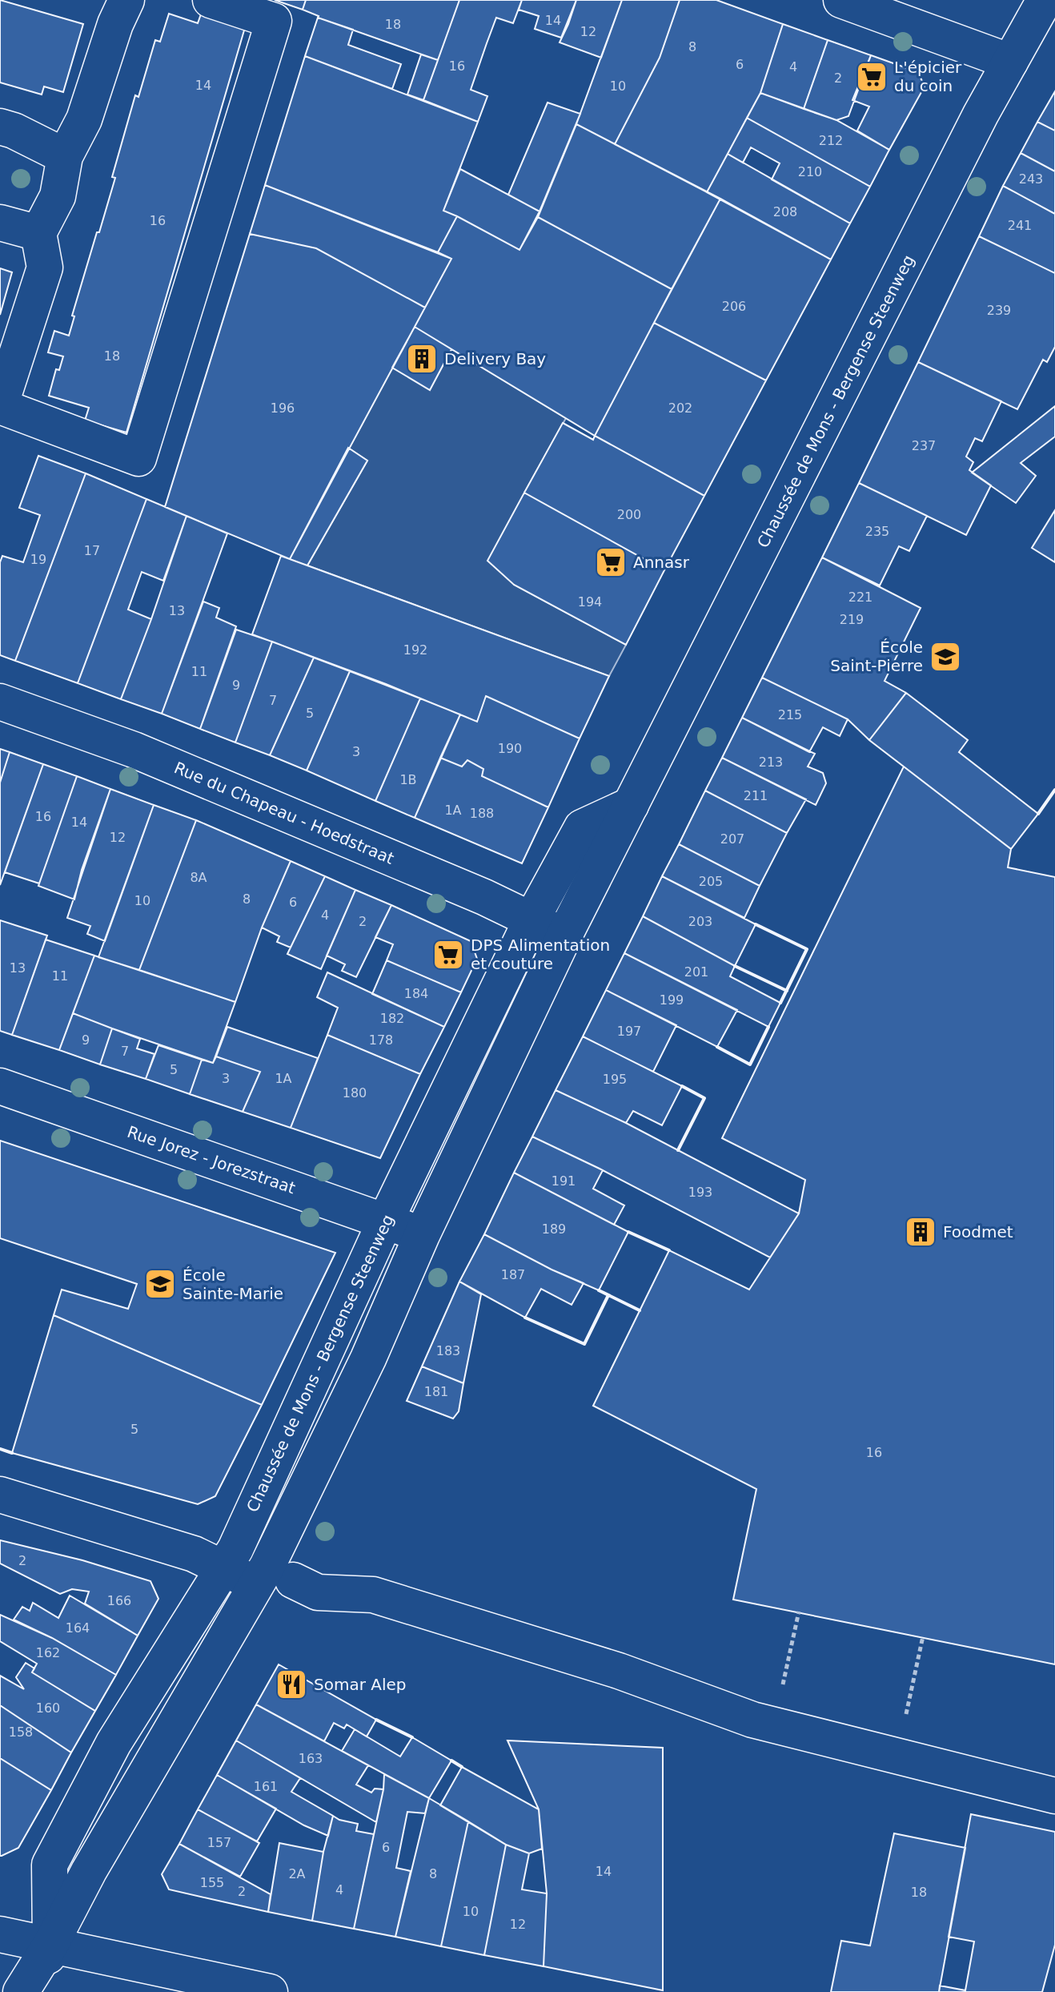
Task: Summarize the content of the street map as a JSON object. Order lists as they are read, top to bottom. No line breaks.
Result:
{"streets":{"street":["Chaussée de Mons - Bergense Steenweg","Rue du Chapeau - Hoedstraat","Rue Jorez - Jorezstraat"]},"crossings":[["Chaussée de Mons - Bergense Steenweg","Rue du Chapeau - Hoedstraat"],["Chaussée de Mons - Bergense Steenweg","Rue Jorez - Jorezstraat"]],"places":{"supermarket":["L'épicier du coin","Annasr","DPS Alimentation et couture"],"building":["Delivery Bay","Foodmet"],"school or university":["École Saint-Pierre","École Sainte-Marie"],"restaurant":["Somar Alep"]},"house_numbers":["14","18","12","8","6","16","4","2","14","10","212","210","243","208","16","241","206","239","18","196","202","237","200","235","17","19","221","194","13","219","192","11","9","7","5","215","190","3","213","1B","211","1A","188","16","14","12","207","8A","205","8","10","6","4","2","203","13","201","11","184","199","182","197","9","178","7","5","3","1A","195","180","191","193","189","187","183","181","5","16","2","166","164","162","160","158","163","161","157","6","14","2A","8","155","4","2","18","10","12"]}
